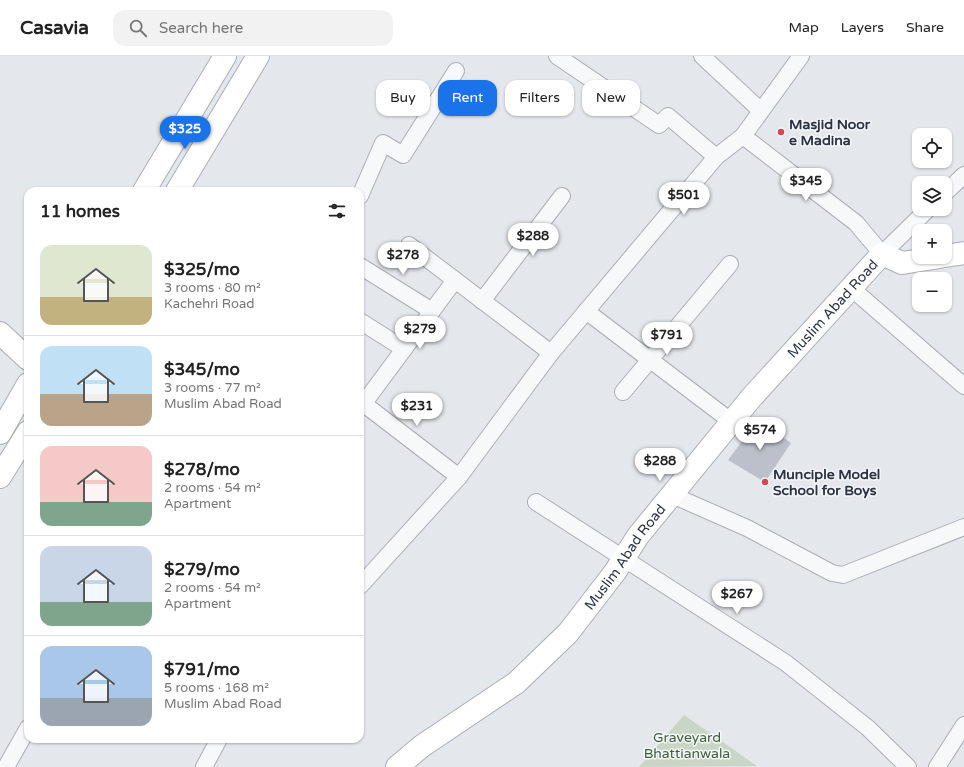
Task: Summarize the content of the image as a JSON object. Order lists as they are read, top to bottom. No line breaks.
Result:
{"streets":{"street":["Muslim Abad Road"]},"parks":["Graveyard Bhattianwala"],"places":["Masjid Noor e Madina","Munciple Model School for Boys"],"page":{"header":"Casavia","search":"Search here","nav":["Map","Layers","Share"],"chip":["Buy","Rent","Filters","New"],"price":["$325","$345","$501","$288","$278","$279","$791","$231","$574","$288","$267"],"map_buttons":["+","−"],"heading":"11 homes","list":[{"name":"$325/mo","note":"3 rooms · 80 m² · Kachehri Road"},{"name":"$345/mo","note":"3 rooms · 77 m² · Muslim Abad Road"},{"name":"$278/mo","note":"2 rooms · 54 m² · Apartment"},{"name":"$279/mo","note":"2 rooms · 54 m² · Apartment"},{"name":"$791/mo","note":"5 rooms · 168 m² · Muslim Abad Road"}]}}
